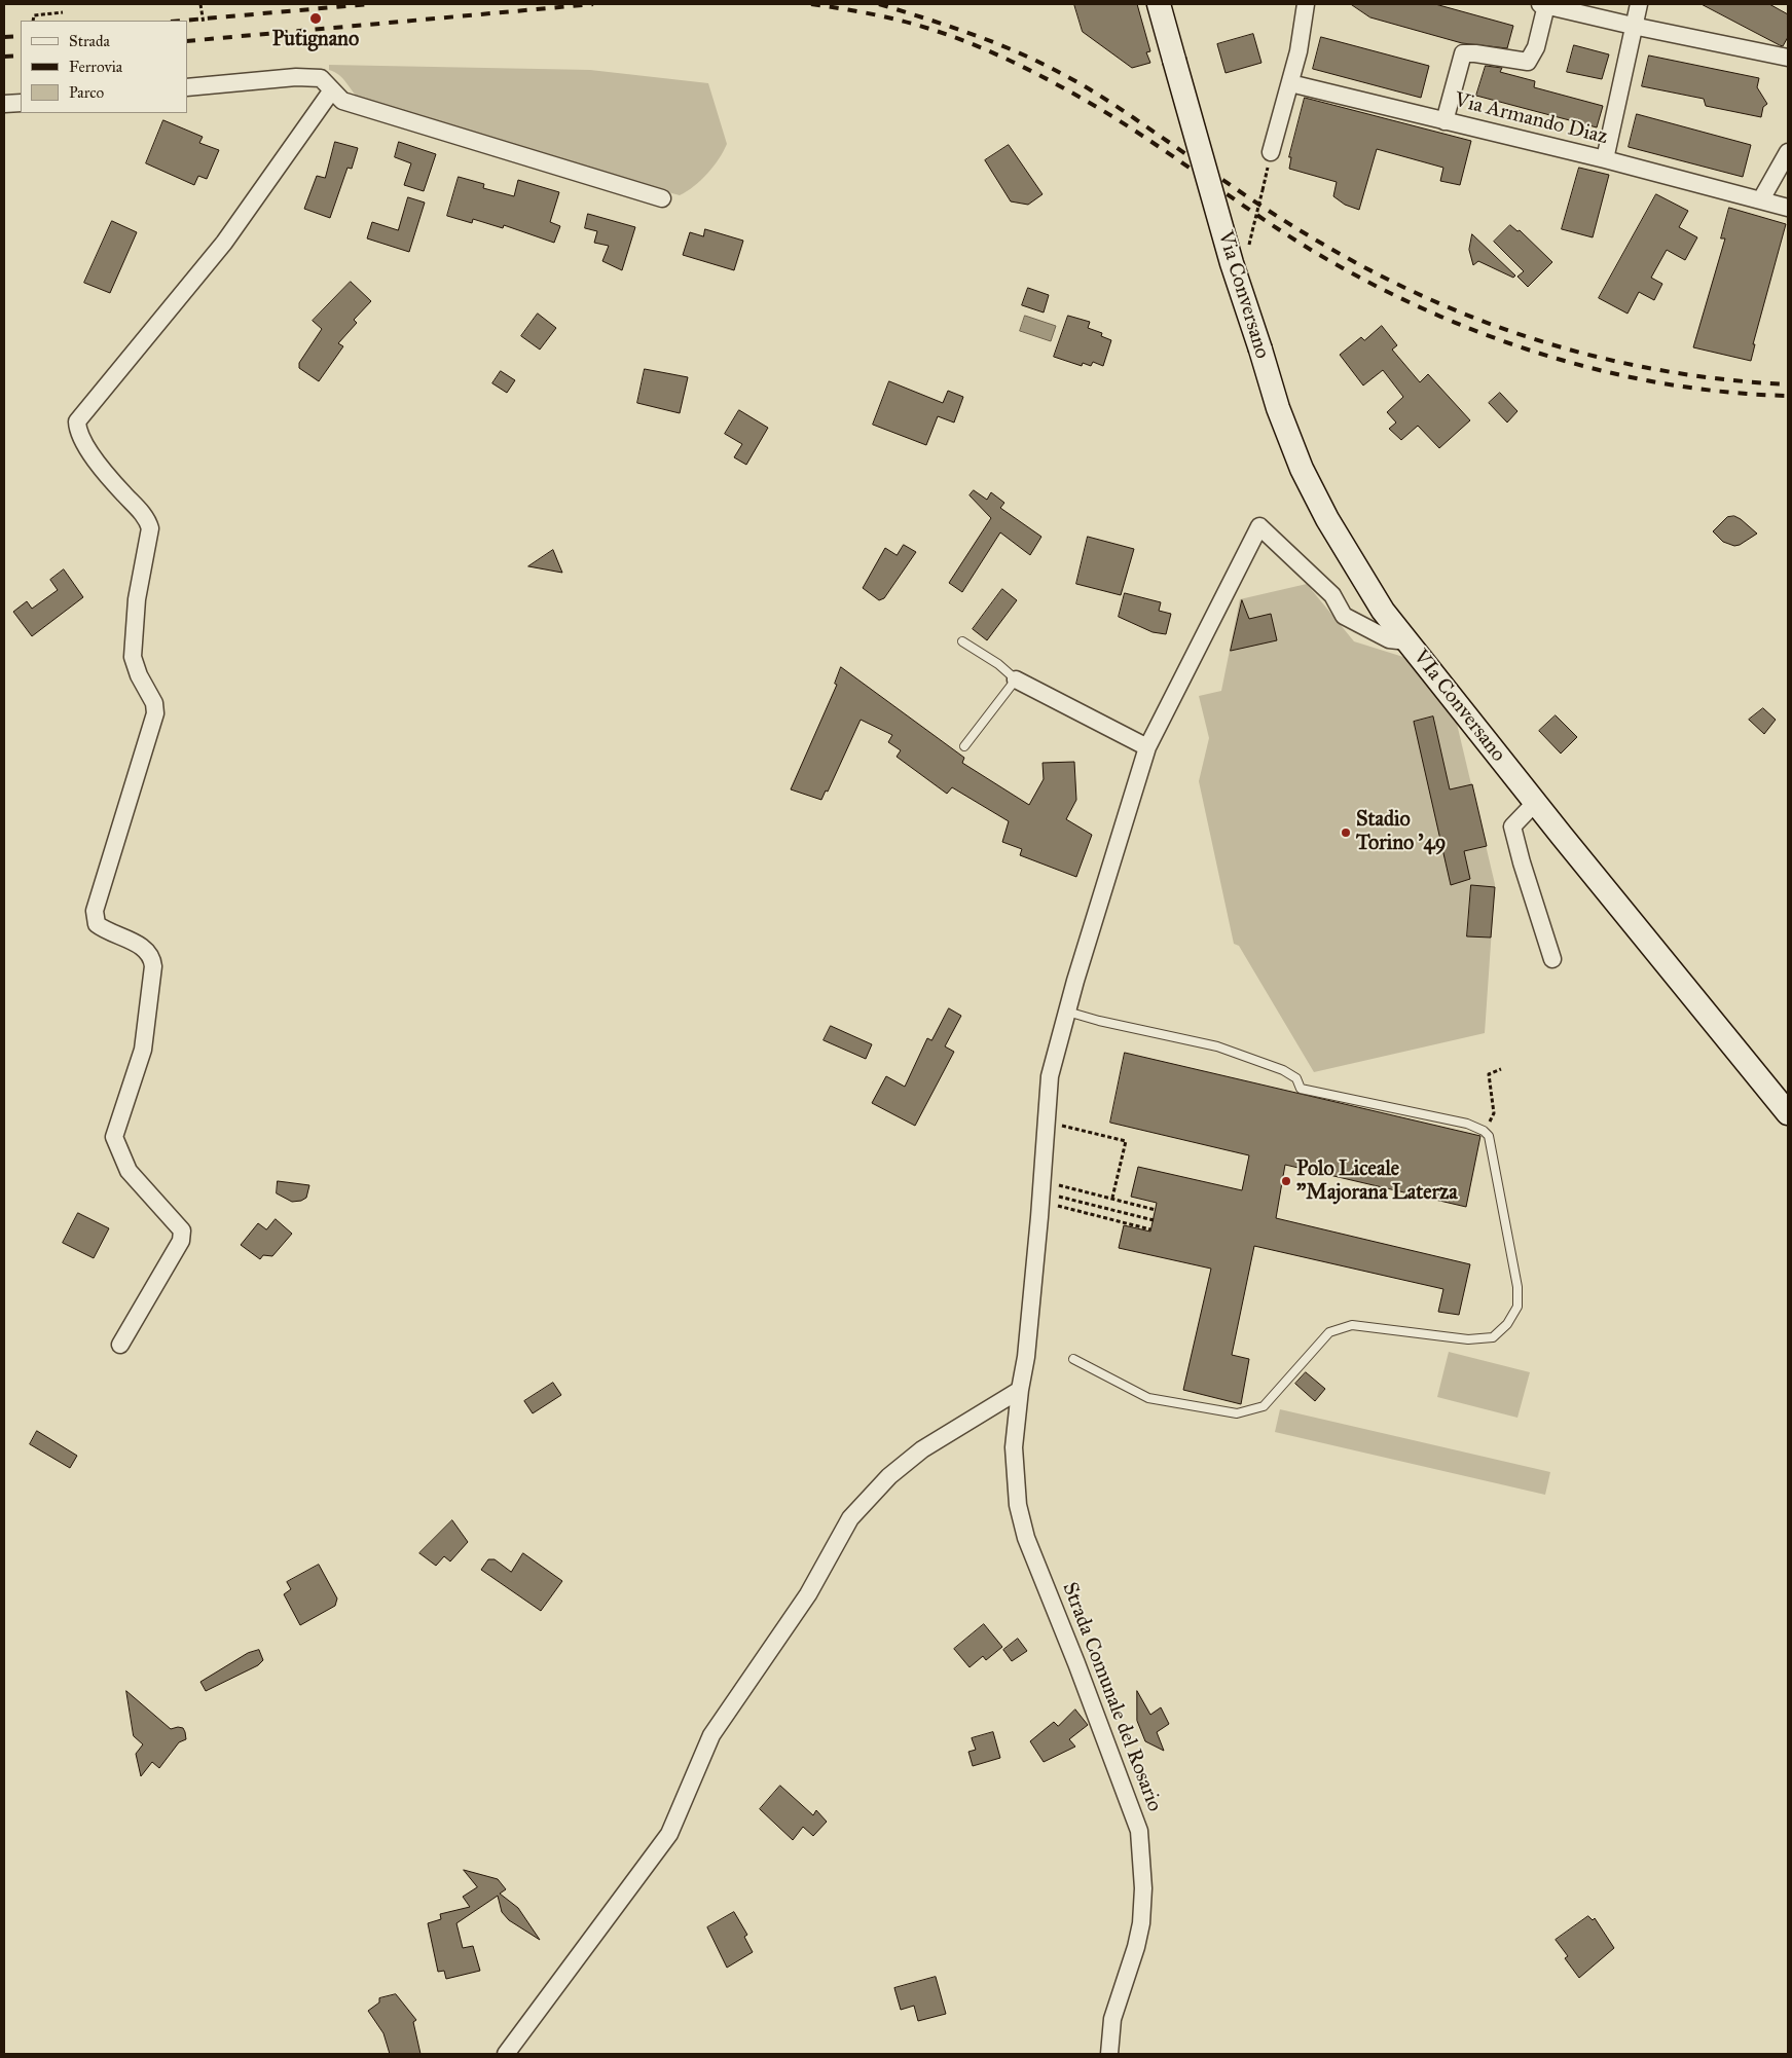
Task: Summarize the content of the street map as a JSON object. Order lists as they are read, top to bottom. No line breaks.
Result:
{"streets":{"main road":["Via Conversano","VIa Conversano"],"street":["Via Armando Diaz","Strada Comunale del Rosario"]},"crossings":[["Via Conversano","VIa Conversano"],["VIa Conversano","Strada Comunale del Rosario"]],"places":["Putignano","Stadio Torino '49","Polo Liceale \"Majorana Laterza"],"legend":["Strada","Ferrovia","Parco"]}
